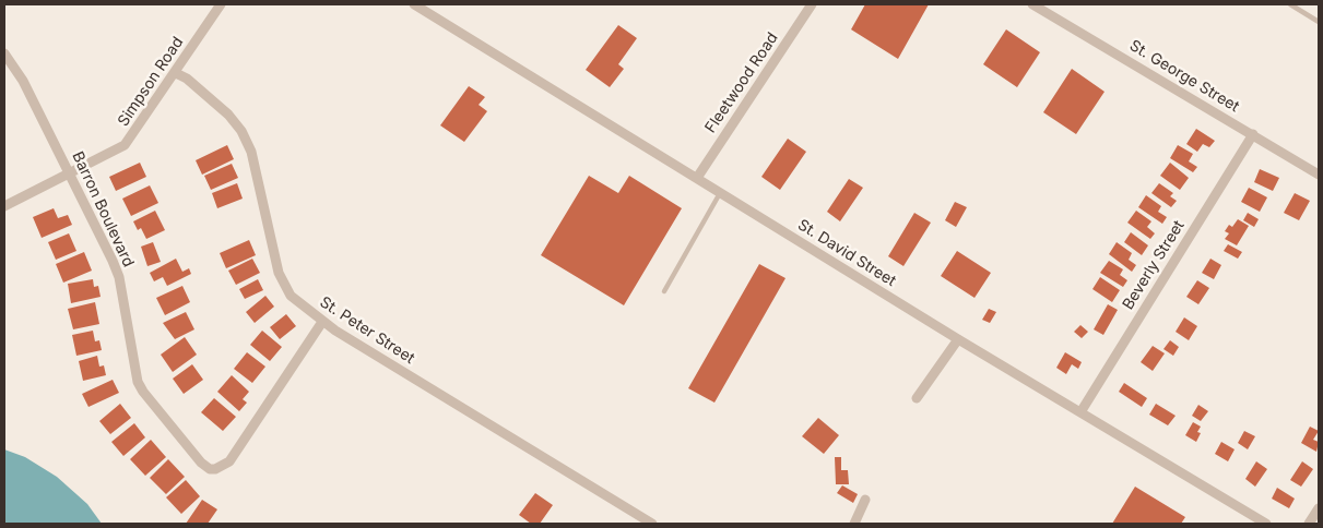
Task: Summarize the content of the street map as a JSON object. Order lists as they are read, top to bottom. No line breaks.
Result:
{"streets":{"street":["St. George Street","Simpson Road","Fleetwood Road","Barron Boulevard","St. David Street","Beverly Street","St. Peter Street"]},"crossings":[["St. George Street","Beverly Street"],["Simpson Road","Barron Boulevard"],["Simpson Road","St. Peter Street"],["Fleetwood Road","St. David Street"],["Barron Boulevard","St. Peter Street"],["St. David Street","Beverly Street"]]}
